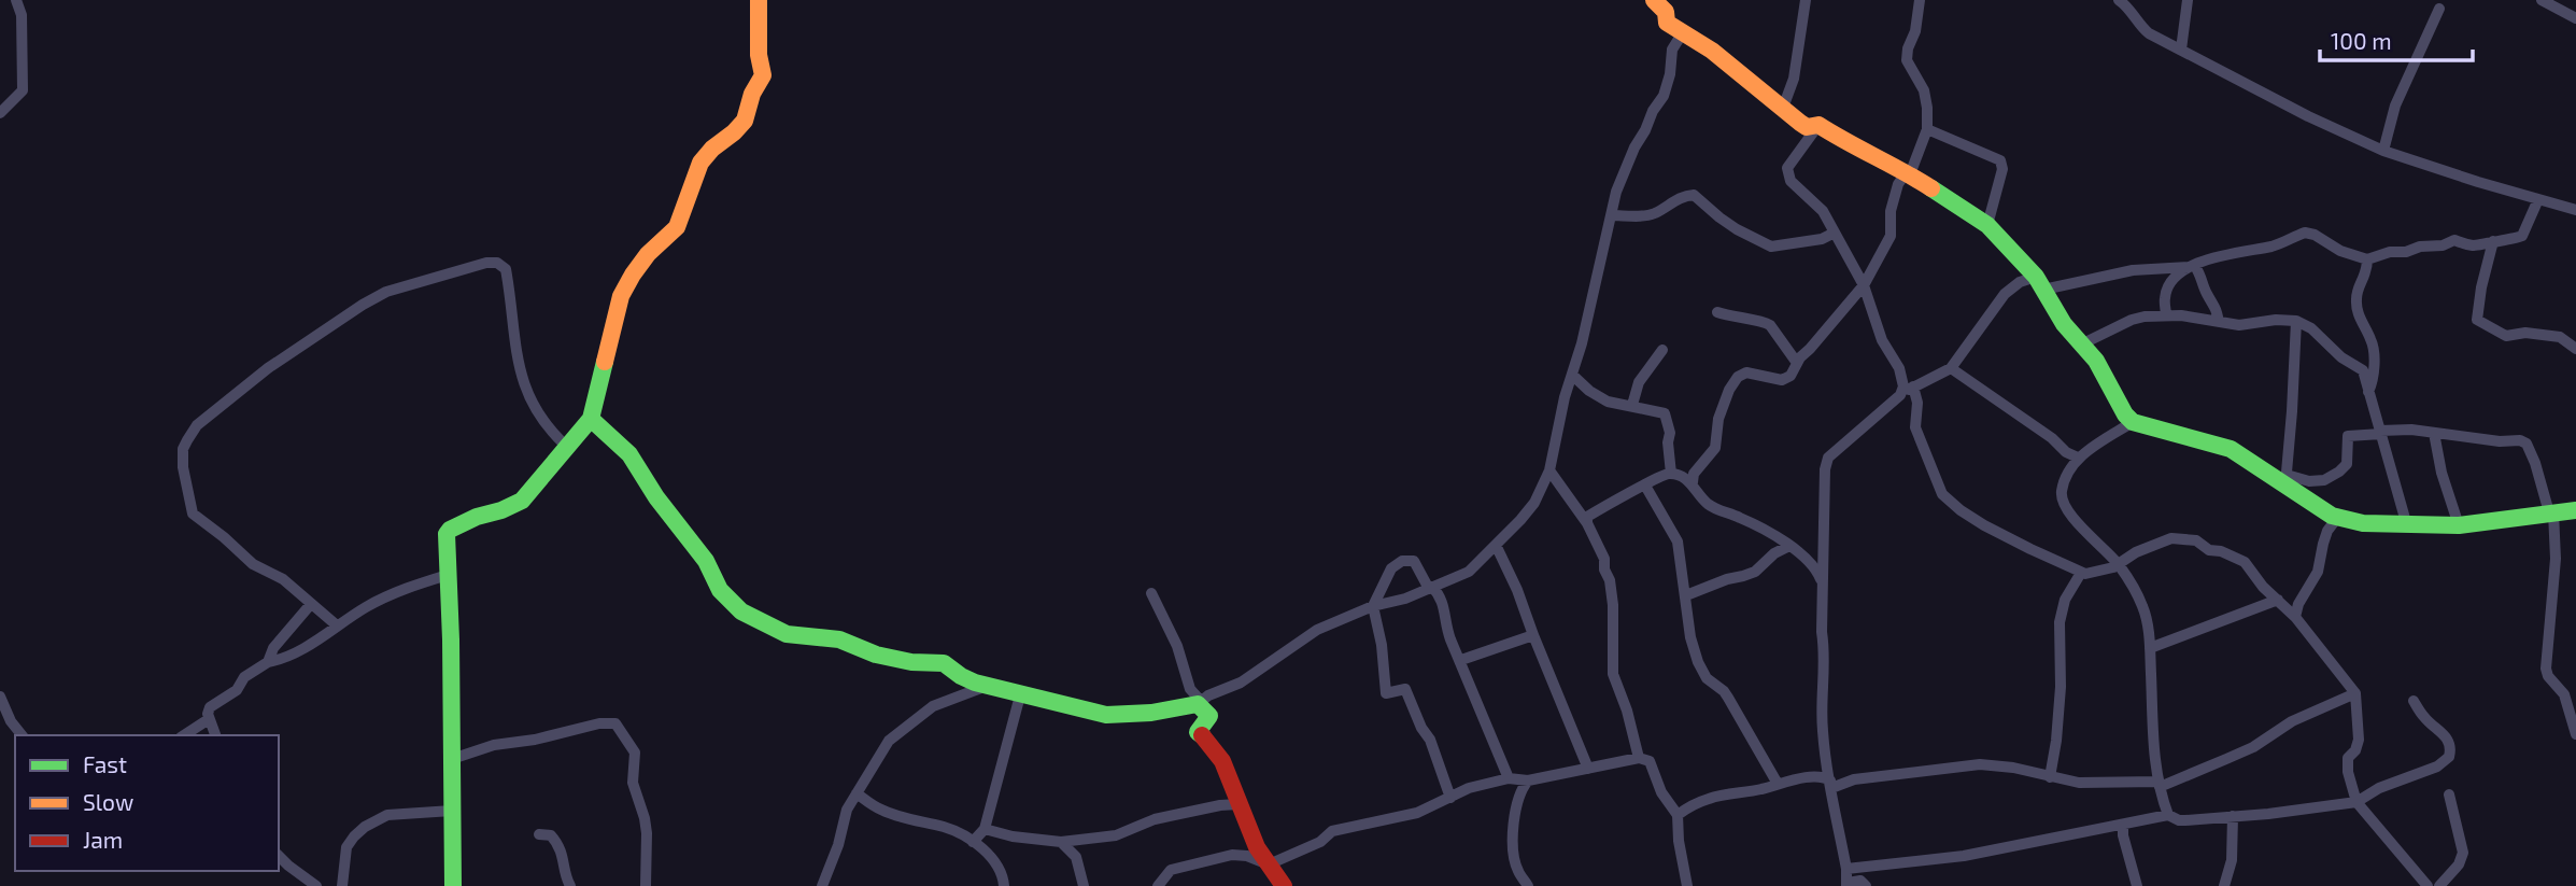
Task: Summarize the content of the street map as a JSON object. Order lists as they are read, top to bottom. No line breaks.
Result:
{"legend":["Fast","Slow","Jam"],"scale_bar":"100 m"}
